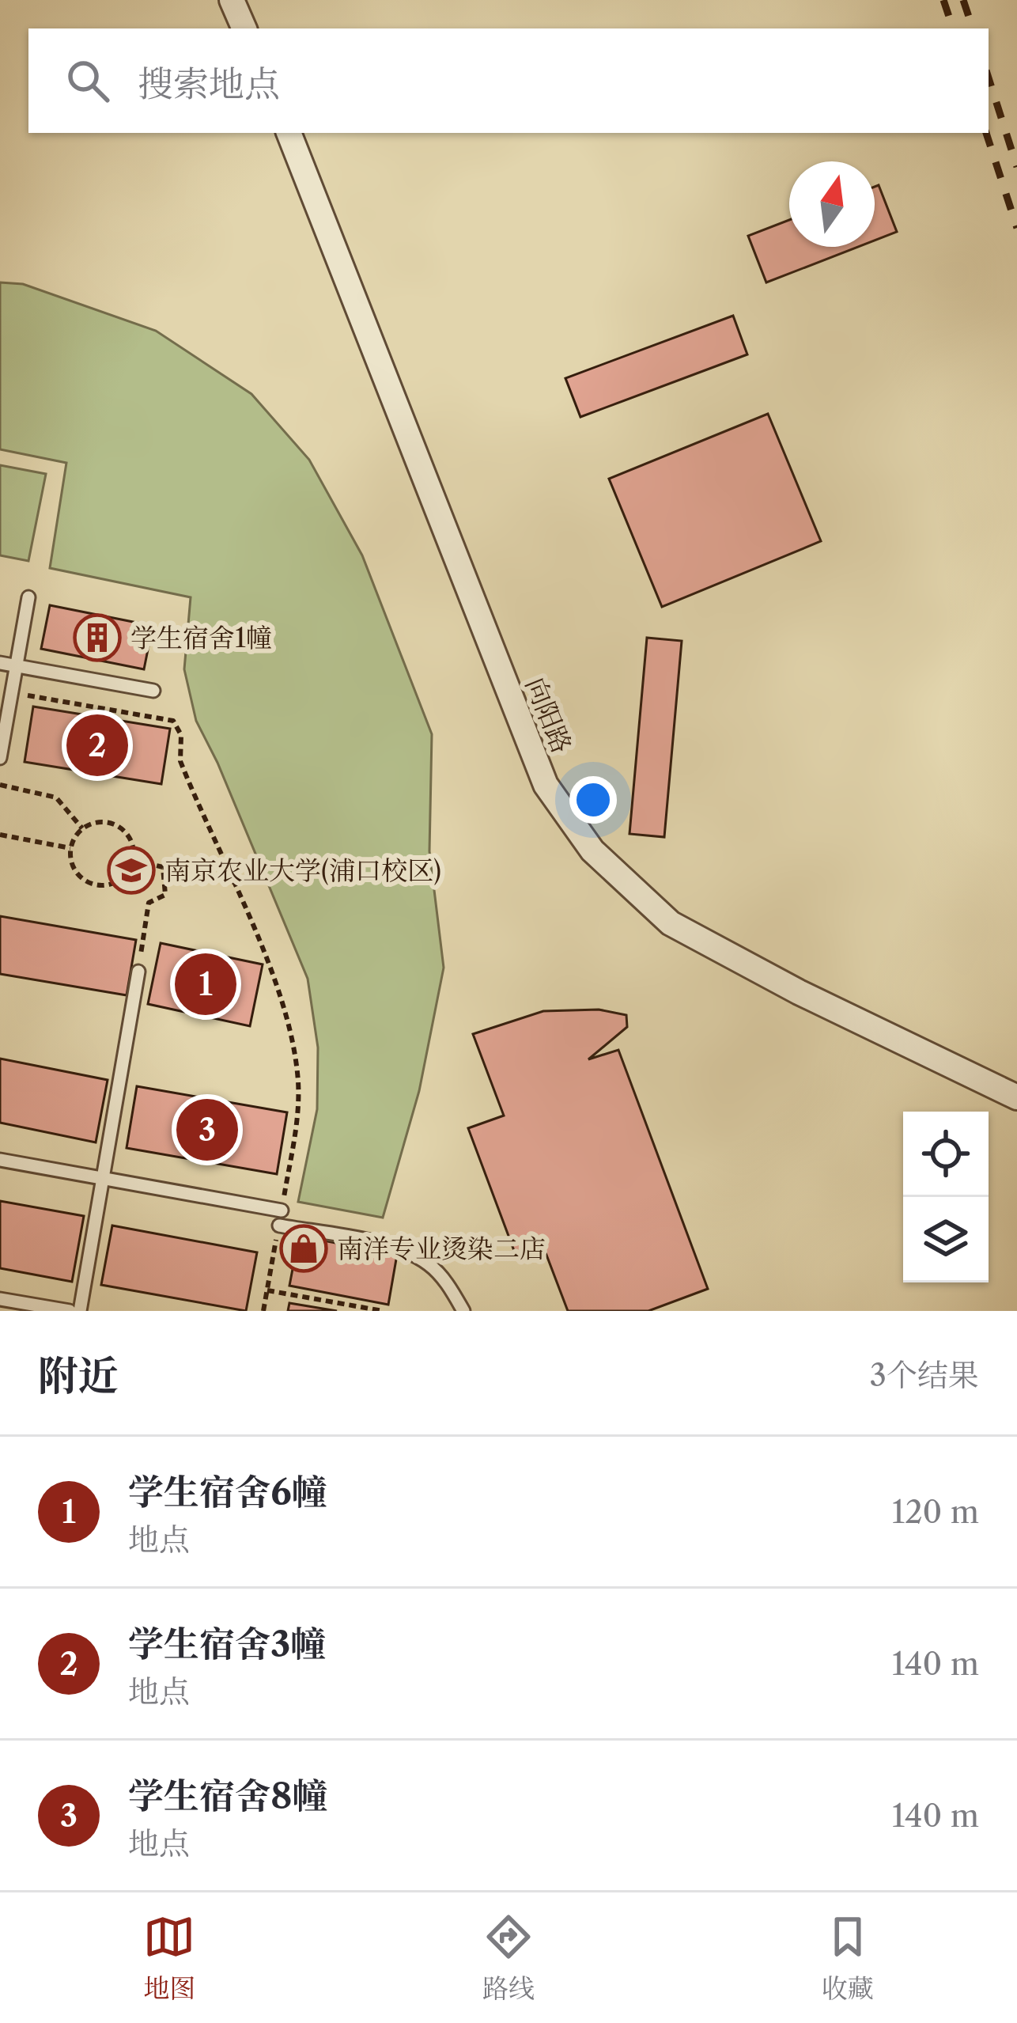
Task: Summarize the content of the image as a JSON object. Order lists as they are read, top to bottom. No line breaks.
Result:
{"streets":{"street":["向阳路"]},"places":{"building":["学生宿舍1幢"],"school or university":["南京农业大学(浦口校区)"],"shop":["南洋专业烫染二店"]},"north":"top","page":{"search":"搜索地点","pins":["2","1","3"],"heading":["附近","3个结果"],"list":[{"mark":"1","name":"学生宿舍6幢","note":"地点","value":"120 m"},{"mark":"2","name":"学生宿舍3幢","note":"地点","value":"140 m"},{"mark":"3","name":"学生宿舍8幢","note":"地点","value":"140 m"}],"nav":["地图","路线","收藏"]}}
